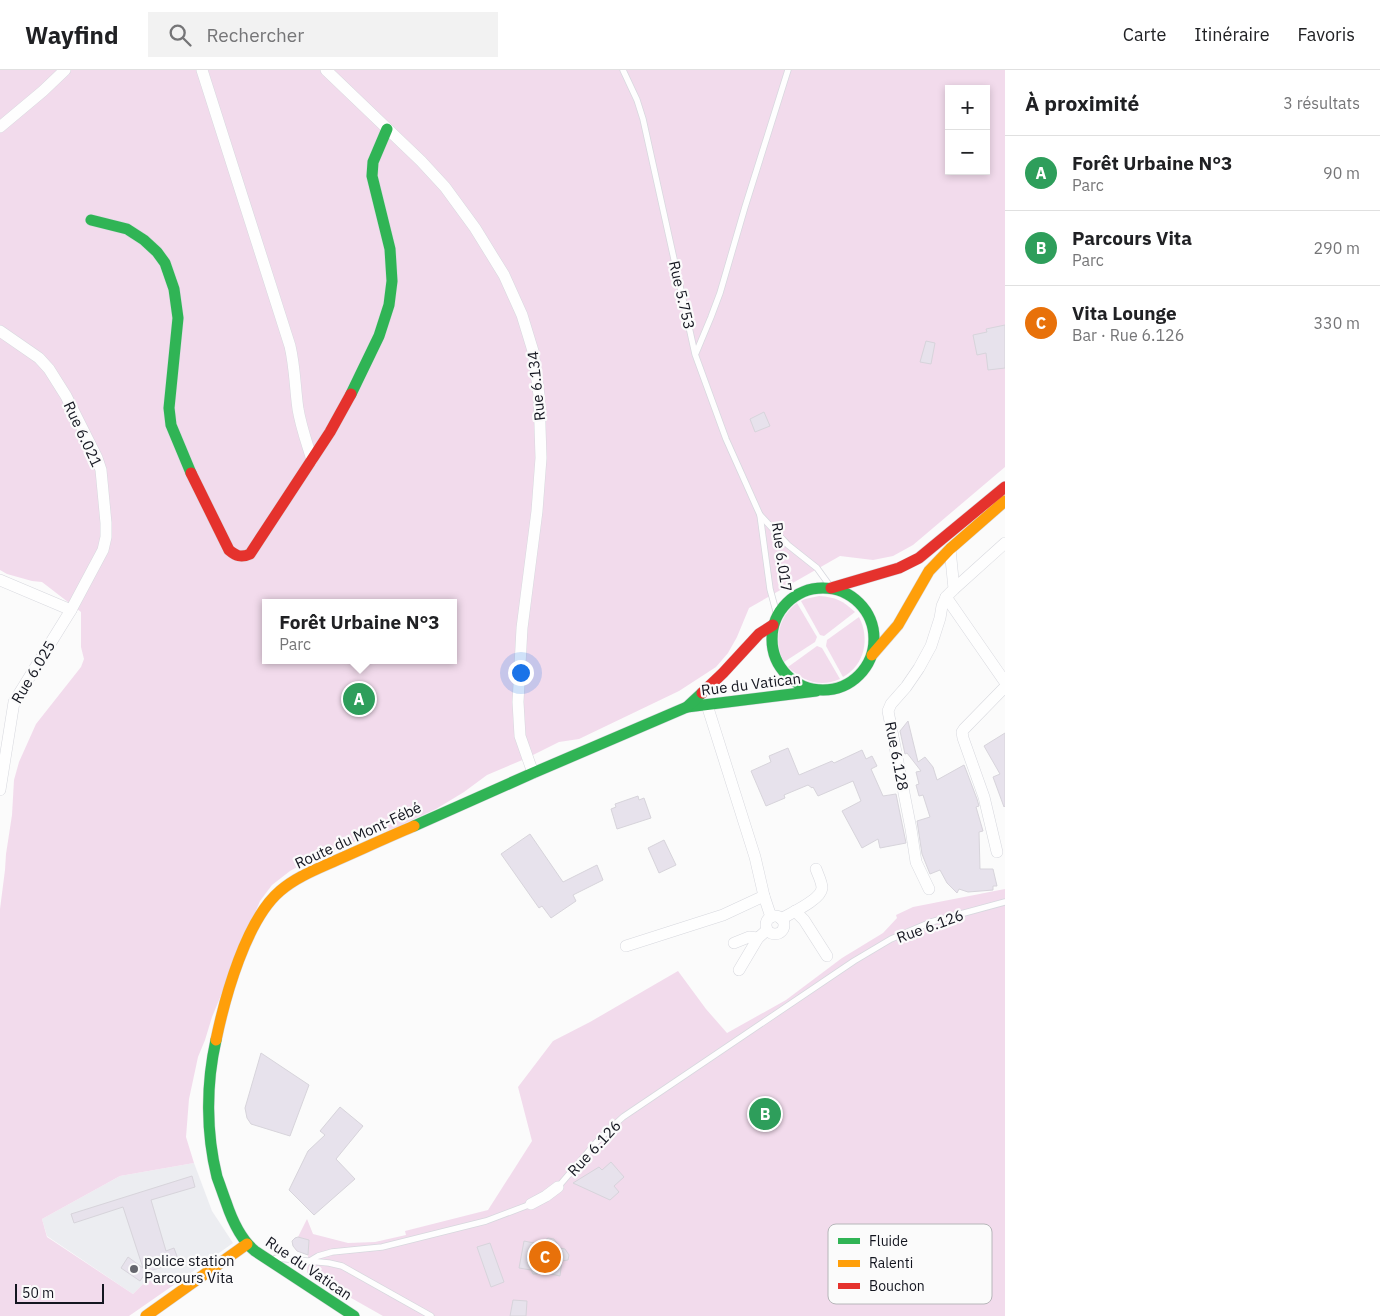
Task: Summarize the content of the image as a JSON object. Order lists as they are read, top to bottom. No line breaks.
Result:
{"streets":{"street":["Rue 6.134","Rue 6.021","Rue 6.017","Rue 6.025","Rue du Vatican","Rue 6.128","Route du Mont-Fébé","Rue 6.126"],"lane":["Rue 5.753"]},"crossings":[["Rue 5.753","Rue 6.017"],["Rue 6.134","Route du Mont-Fébé"],["Rue 6.021","Rue 6.025"],["Rue 6.017","Rue du Vatican"],["Rue 6.017","Route du Mont-Fébé"],["Rue du Vatican","Route du Mont-Fébé"]],"places":["police station Parcours Vita"],"legend":["Fluide","Ralenti","Bouchon"],"scale_bar":"50 m","page":{"header":"Wayfind","search":"Rechercher","nav":["Carte","Itinéraire","Favoris"],"heading":["À proximité","3 résultats"],"map_buttons":["+","−"],"list":[{"mark":"A","name":"Forêt Urbaine N°3","note":"Parc","value":"90 m"},{"mark":"B","name":"Parcours Vita","note":"Parc","value":"290 m"},{"mark":"C","name":"Vita Lounge","note":"Bar · Rue 6.126","value":"330 m"}],"popup":["Forêt Urbaine N°3","Parc"],"pins":["A","B","C"],"scale":"50 m"}}
